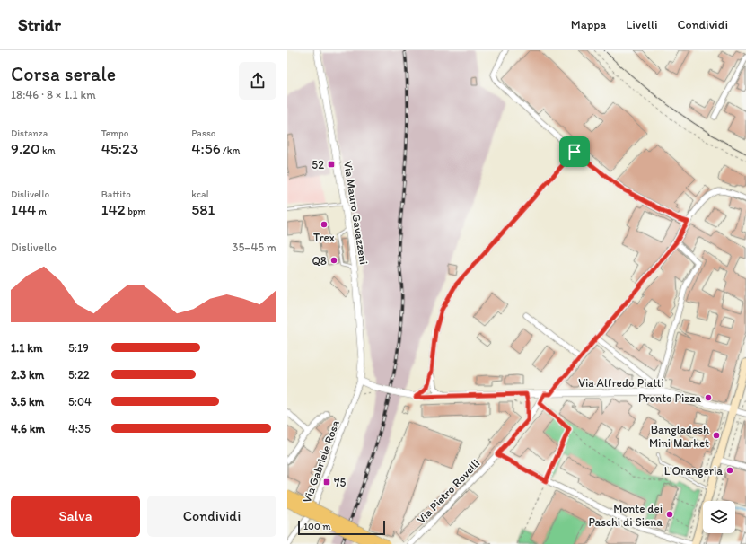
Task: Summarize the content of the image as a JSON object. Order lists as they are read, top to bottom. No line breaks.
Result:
{"streets":{"street":["Via Mauro Gavazzeni","Via Alfredo Piatti","Via Gabriele Rosa","Via Pietro Rovelli"]},"crossings":[["Via Mauro Gavazzeni","Via Alfredo Piatti"],["Via Mauro Gavazzeni","Via Gabriele Rosa"],["Via Alfredo Piatti","Via Gabriele Rosa"],["Via Alfredo Piatti","Via Pietro Rovelli"]],"places":{"transit":["52","75"],"other":["Trex","Q8","Pronto Pizza","Bangladesh Mini Market","L'Orangeria","Monte dei Paschi di Siena"]},"scale_bar":"100 m","page":{"header":"Stridr","nav":["Mappa","Livelli","Condividi"],"heading":["Corsa serale","18:46 · 8 × 1.1 km"],"stats":[["Distanza","9.20 km"],["Tempo","45:23"],["Passo","4:56 /km"],["Dislivello","144 m"],["Battito","142 bpm"],["kcal","581"]],"chart":["Dislivello","35–45 m"],"list":[{"name":"1.1 km","note":"5:19"},{"name":"2.3 km","note":"5:22"},{"name":"3.5 km","note":"5:04"},{"name":"4.6 km","note":"4:35"}],"buttons":["Salva","Condividi"],"scale":"100 m"}}
